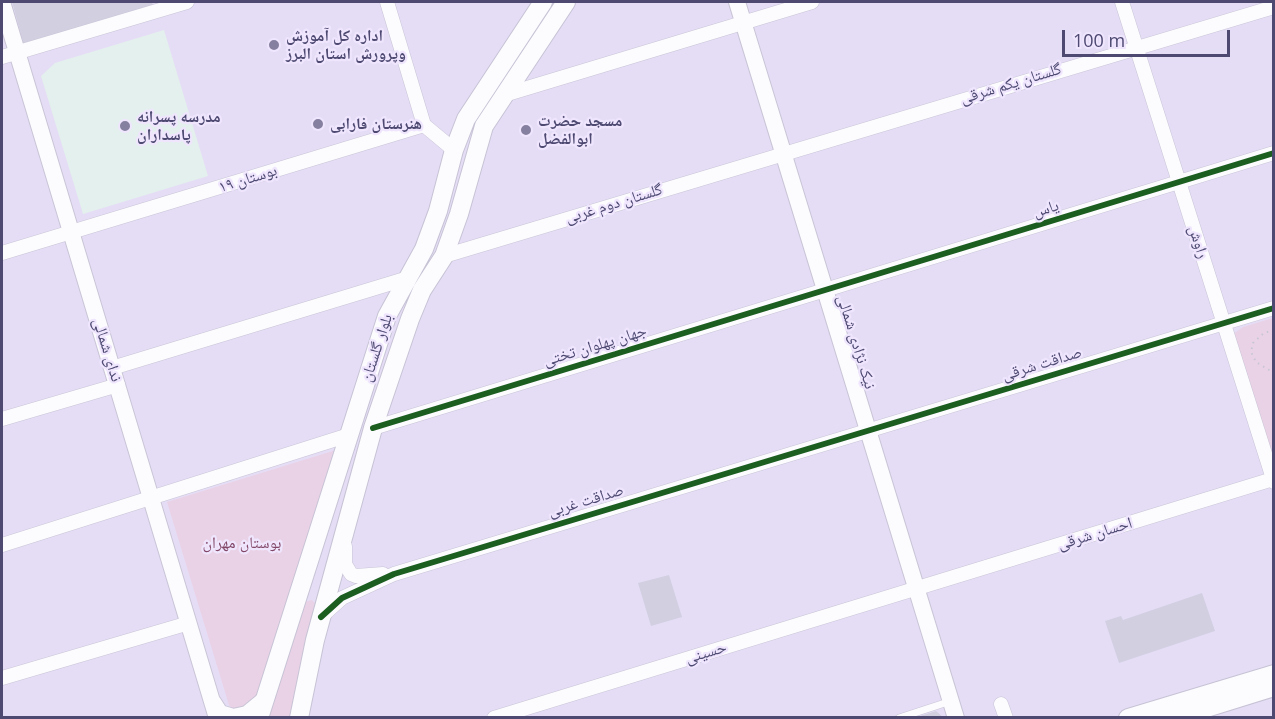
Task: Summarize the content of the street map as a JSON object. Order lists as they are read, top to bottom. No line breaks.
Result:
{"streets":{"main road":["بلوار گلستان"],"street":["گلستان یکم شرقی","بوستان ۱۹","گلستان دوم غربی","یاس","راوش","نیک نژادی شمالی","جهان پهلوان تختی","ندای شمالی","صداقت شرقی","صداقت غربی","احسان شرقی","حسینی"]},"crossings":[["گلستان یکم شرقی","گلستان دوم غربی"],["گلستان یکم شرقی","راوش"],["گلستان یکم شرقی","نیک نژادی شمالی"],["بوستان ۱۹","ندای شمالی"],["گلستان دوم غربی","نیک نژادی شمالی"],["گلستان دوم غربی","بلوار گلستان"],["یاس","راوش"],["یاس","نیک نژادی شمالی"],["یاس","جهان پهلوان تختی"],["راوش","صداقت شرقی"],["راوش","احسان شرقی"],["نیک نژادی شمالی","جهان پهلوان تختی"],["نیک نژادی شمالی","صداقت شرقی"],["نیک نژادی شمالی","صداقت غربی"],["نیک نژادی شمالی","احسان شرقی"],["نیک نژادی شمالی","حسینی"],["جهان پهلوان تختی","بلوار گلستان"],["بلوار گلستان","صداقت غربی"],["صداقت شرقی","صداقت غربی"],["احسان شرقی","حسینی"]],"parks":["بوستان مهران"],"places":["اداره کل آموزش وپرورش استان البرز","هنرستان فارابی","مدرسه پسرانه پاسداران","مسجد حضرت ابوالفضل"],"scale_bar":"100 m"}
